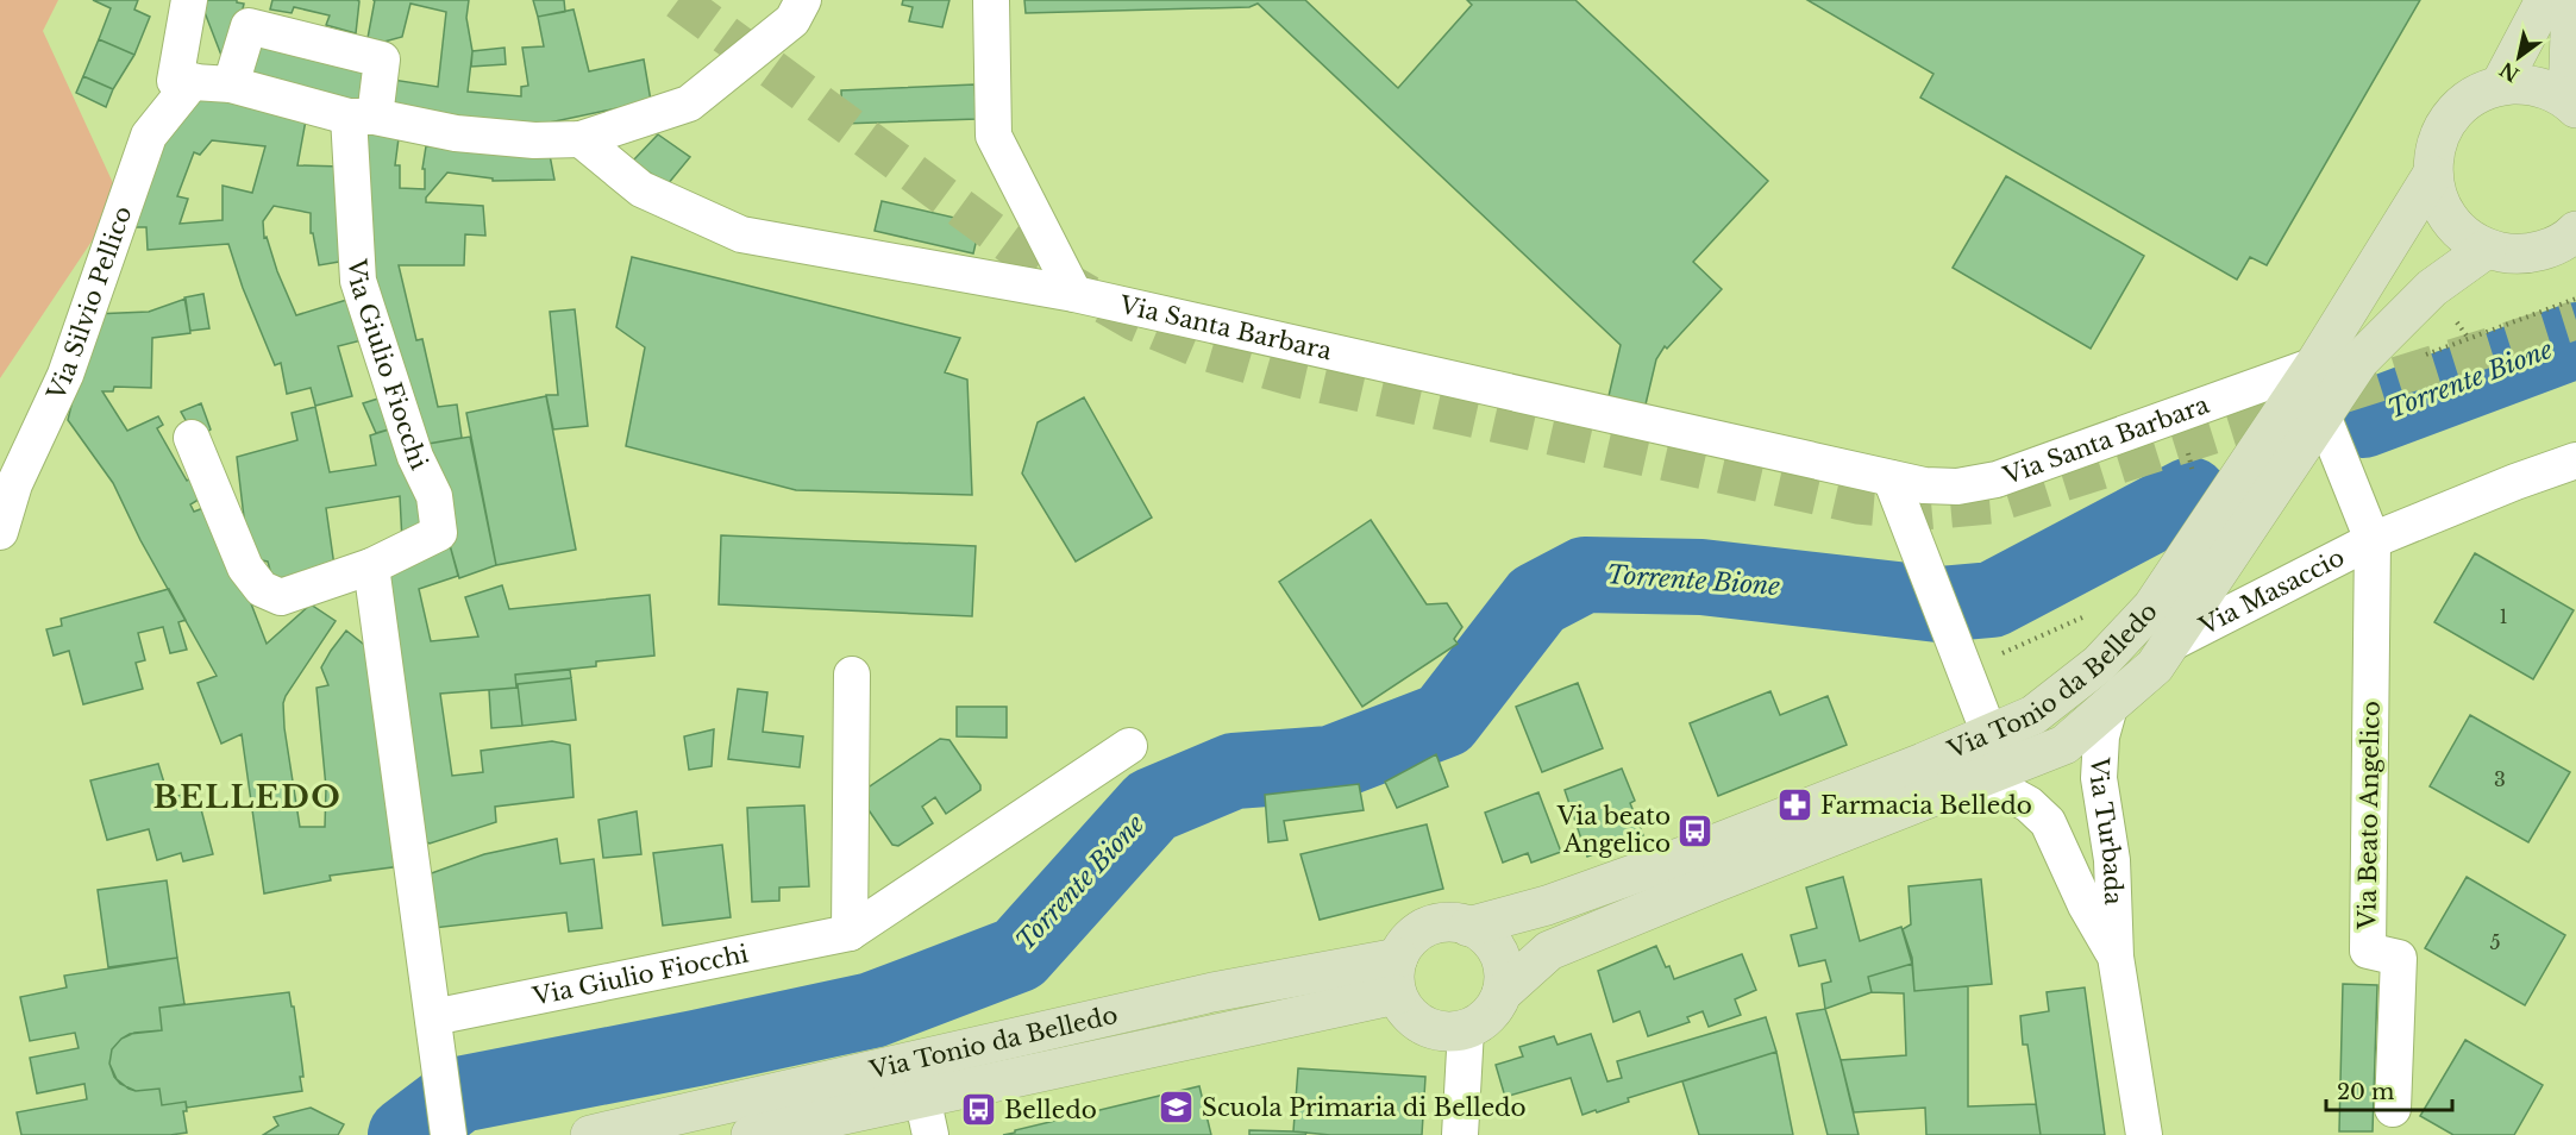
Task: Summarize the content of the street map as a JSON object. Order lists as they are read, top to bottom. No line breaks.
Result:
{"streets":{"main road":["Via Tonio da Belledo"],"street":["Via Silvio Pellico","Via Santa Barbara","Via Giulio Fiocchi","Via Masaccio","Via Beato Angelico","Via Turbada"]},"crossings":[["Via Santa Barbara","Via Tonio da Belledo"],["Via Masaccio","Via Tonio da Belledo"],["Via Masaccio","Via Beato Angelico"],["Via Tonio da Belledo","Via Turbada"]],"districts":["BELLEDO"],"water":["Torrente Bione"],"places":{"pharmacy":["Farmacia Belledo"],"bus stop":["Via beato Angelico","Belledo"],"school or university":["Scuola Primaria di Belledo"]},"house_numbers":["1","3","5"],"scale_bar":"20 m","north":"bottom left"}
